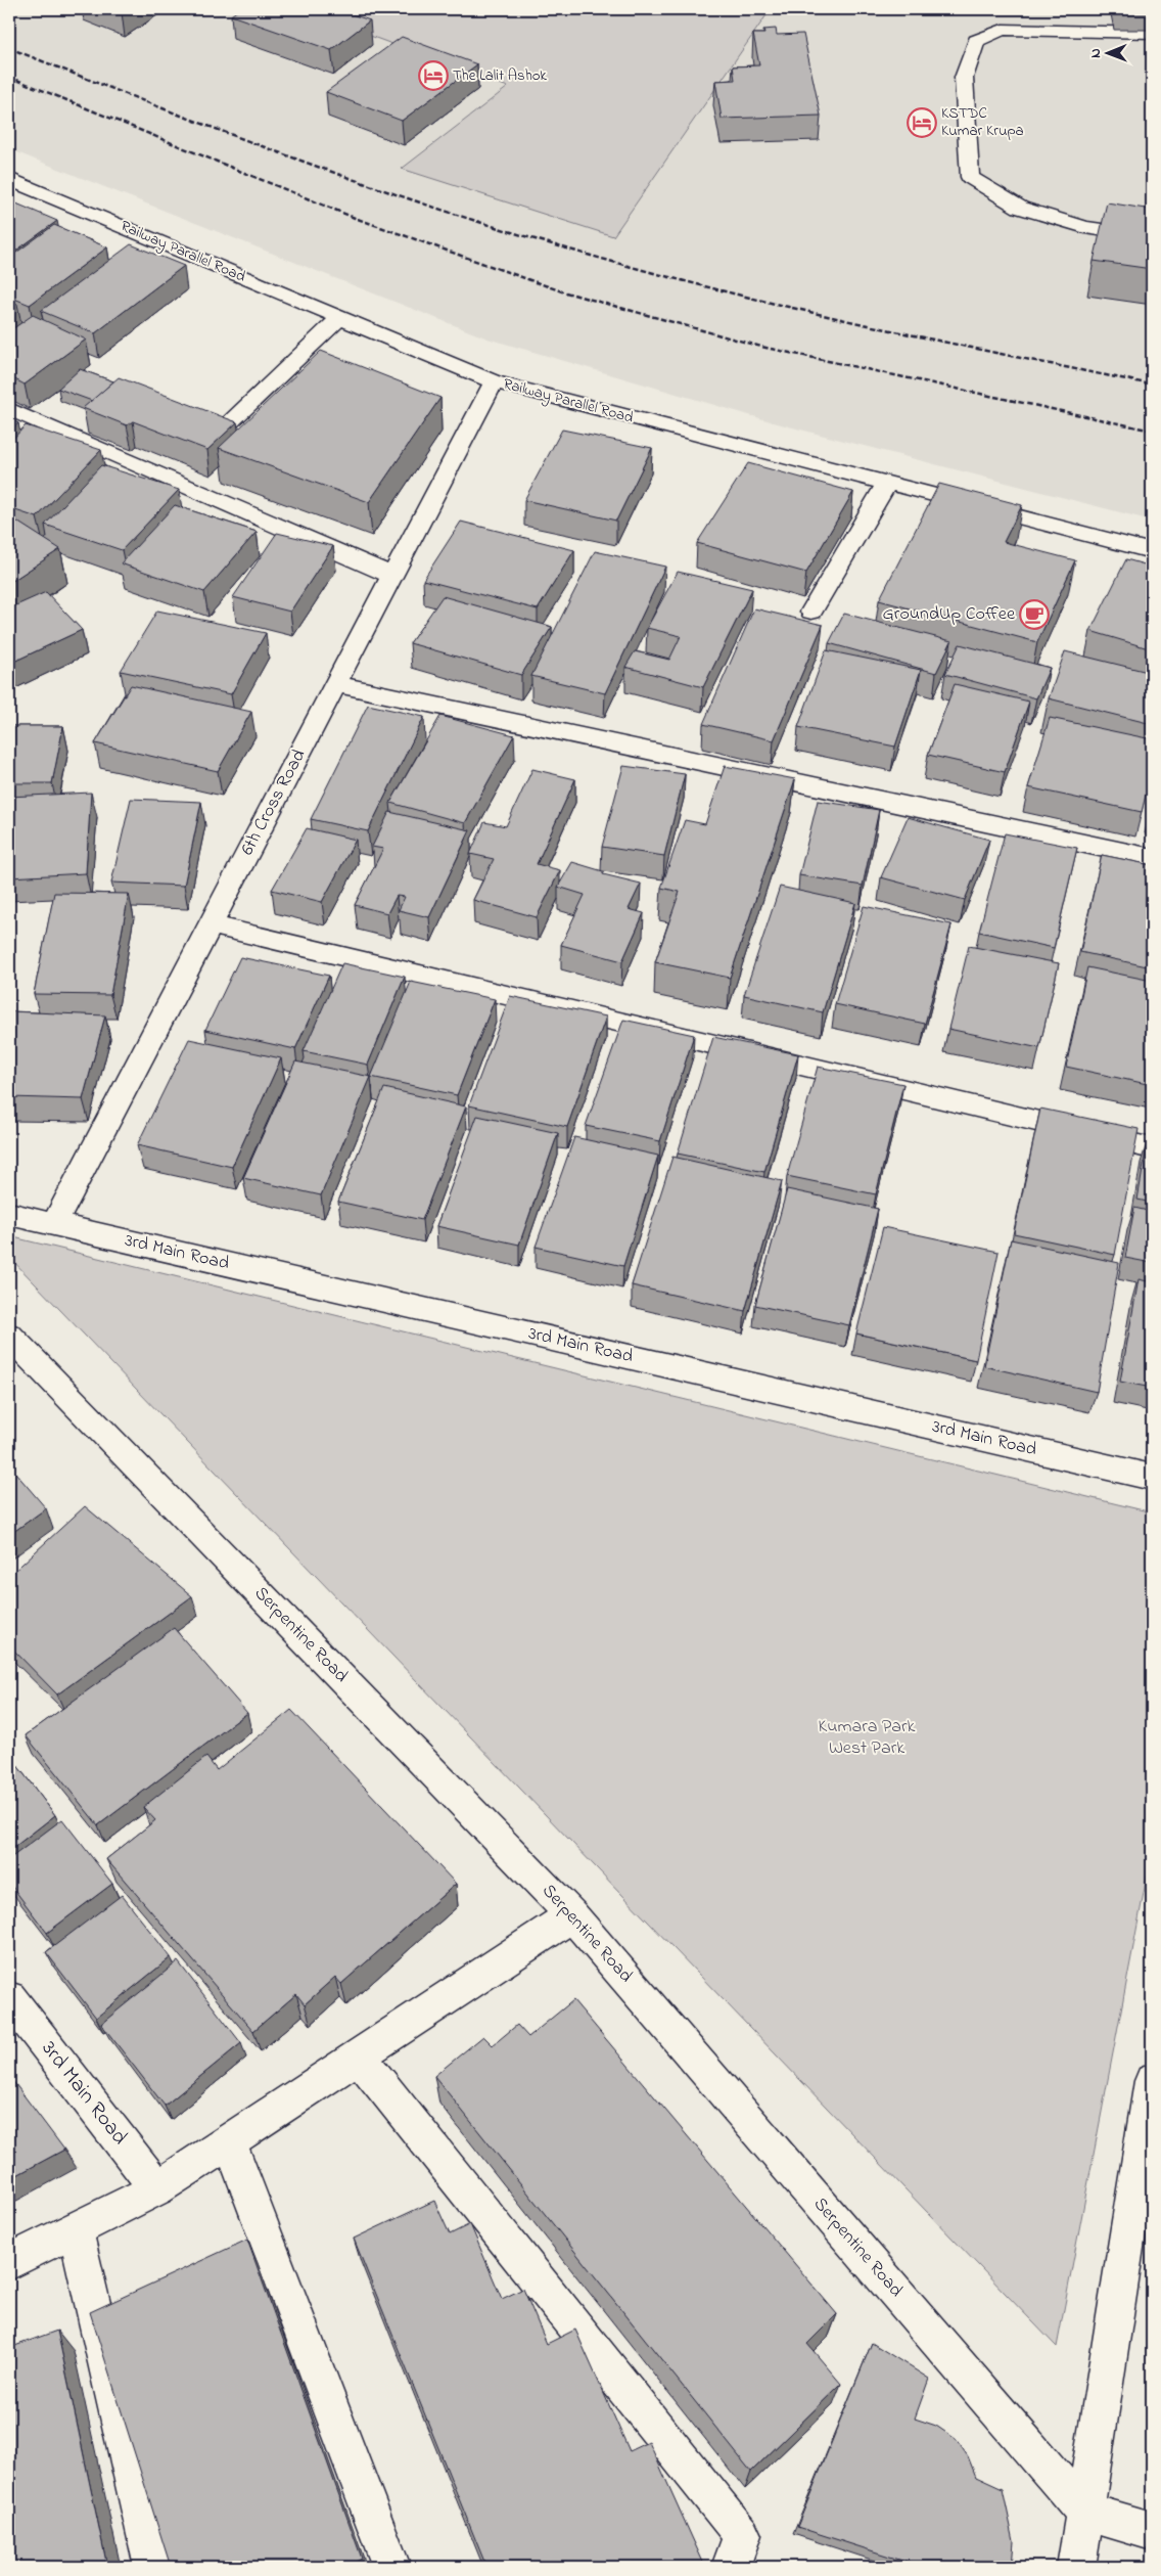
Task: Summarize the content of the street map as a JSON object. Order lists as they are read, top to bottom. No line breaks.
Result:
{"streets":{"street":["Railway Parallel Road","6th Cross Road","3rd Main Road","Serpentine Road"]},"crossings":[["Railway Parallel Road","6th Cross Road"],["6th Cross Road","3rd Main Road"]],"parks":["Kumara Park West Park"],"places":{"hotel":["The Lalit Ashok","KSTDC Kumar Krupa"],"cafe":["GroundUp Coffee"]},"north":"left"}
